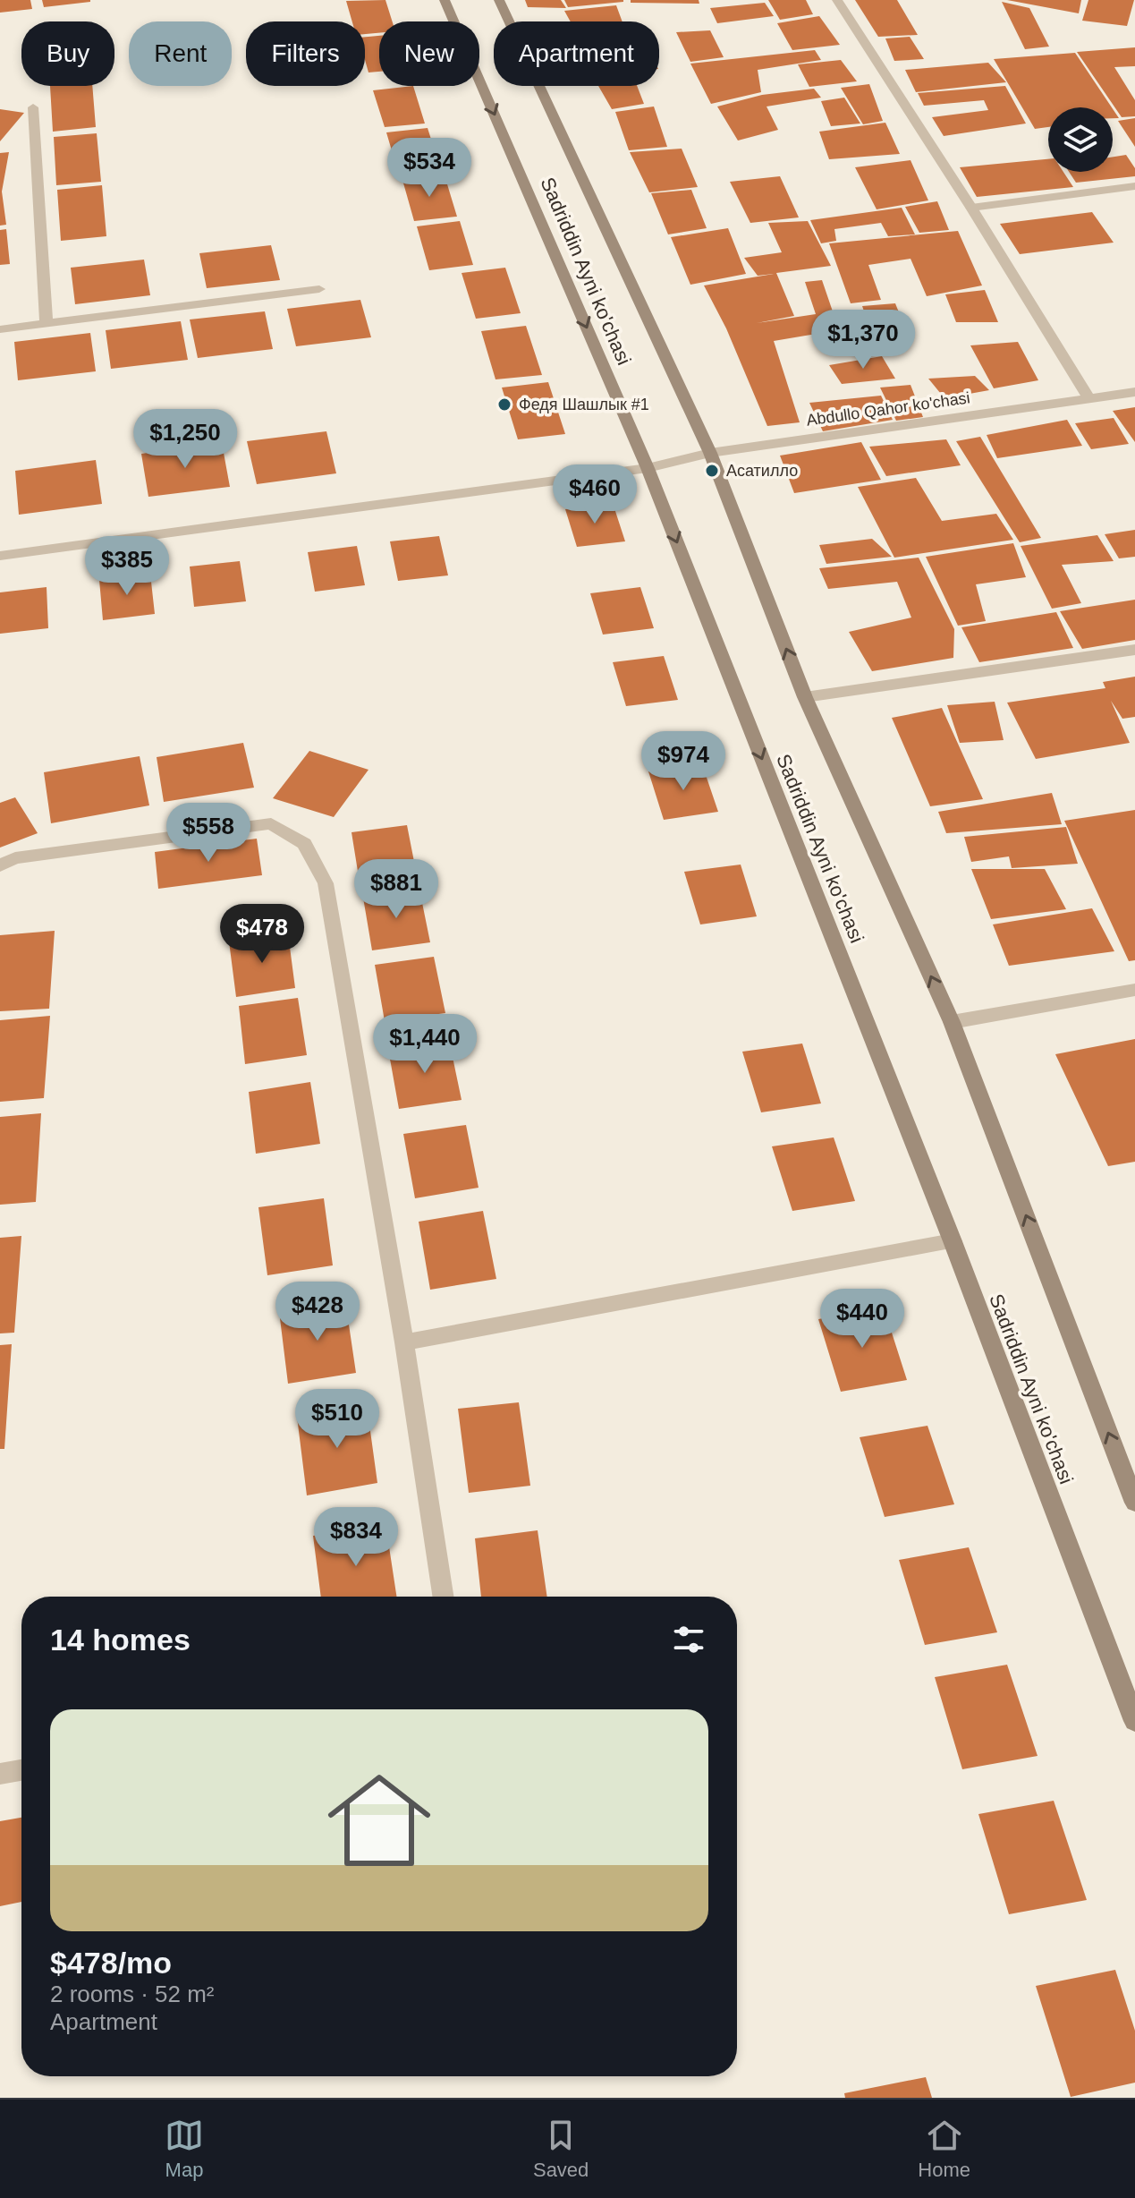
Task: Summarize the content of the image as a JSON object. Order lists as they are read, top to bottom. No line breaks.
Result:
{"streets":{"main road":["Sadriddin Ayni ko'chasi"],"street":["Abdullo Qahor ko'chasi"]},"crossings":[["Sadriddin Ayni ko'chasi","Abdullo Qahor ko'chasi"]],"places":["Федя Шашлык #1","Асатилло"],"page":{"chip":["Buy","Rent","Filters","New","Apartment"],"price":["$534","$1,370","$1,250","$460","$385","$974","$558","$881","$478","$1,440","$428","$440","$510","$834"],"heading":"14 homes","list":[{"name":"$478/mo","note":"2 rooms · 52 m² · Apartment"}],"tabs":["Map","Saved","Home"]}}
